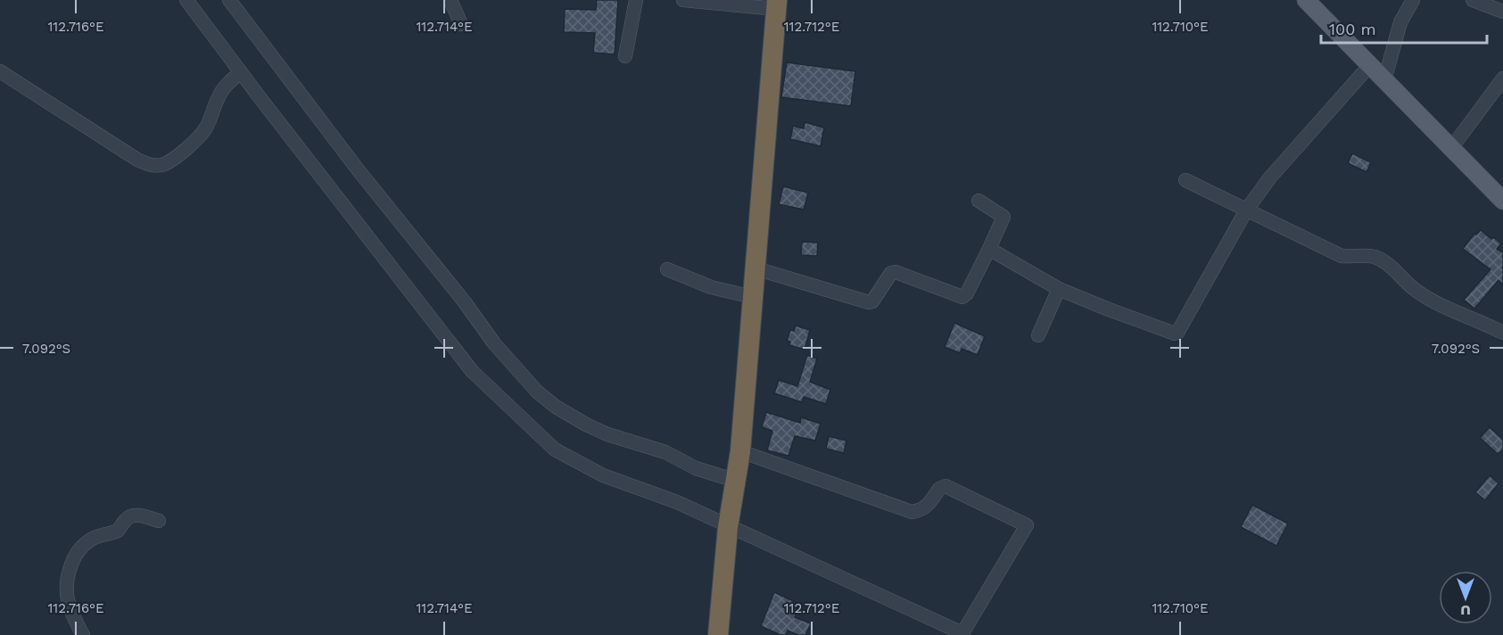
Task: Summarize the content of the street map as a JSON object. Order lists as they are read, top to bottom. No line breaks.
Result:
{"scale_bar":"100 m","north":"bottom","coordinates":["112.716°E","112.714°E","112.712°E","112.710°E","7.092°S"]}
